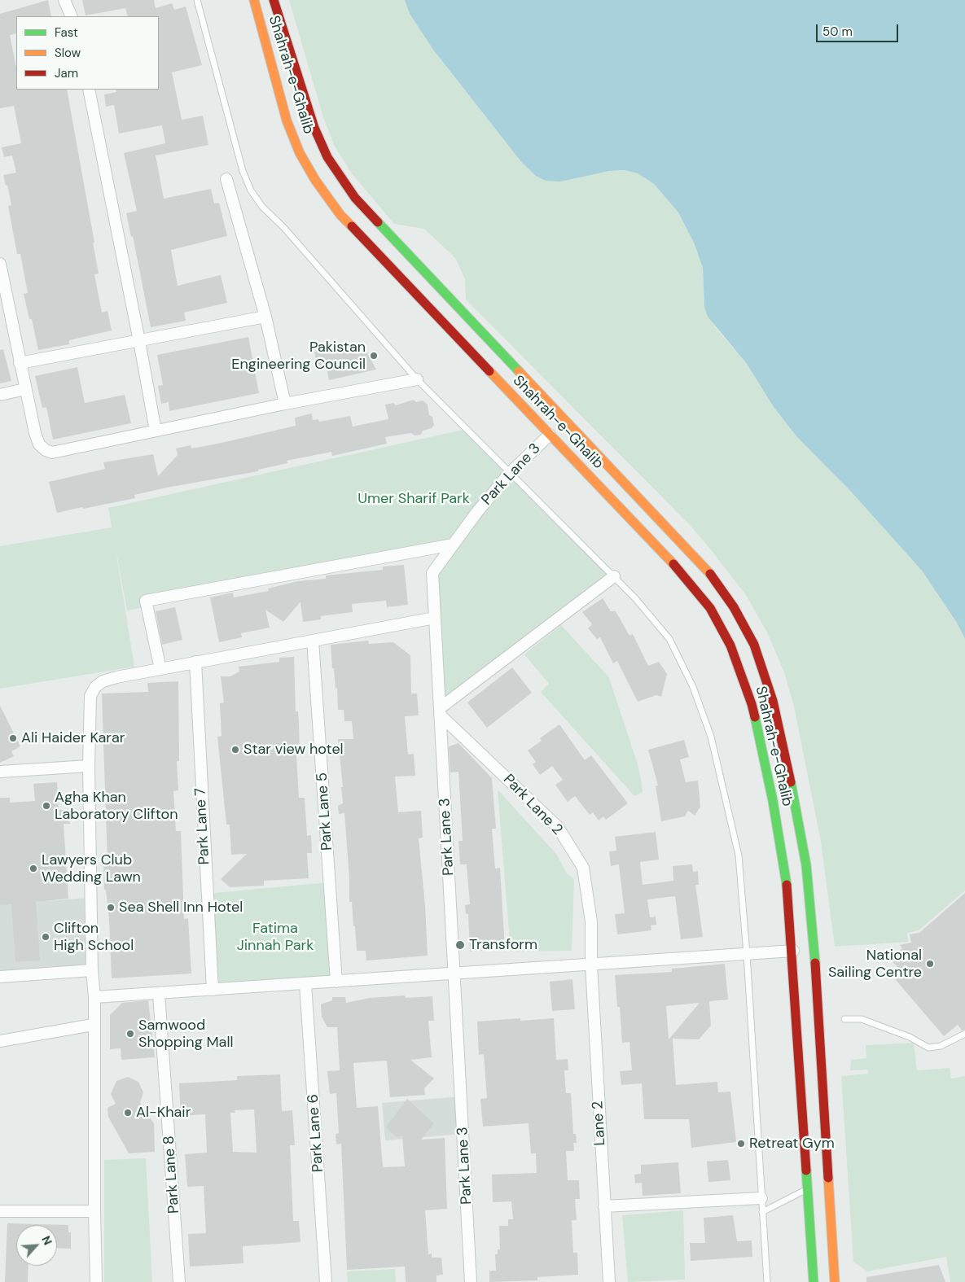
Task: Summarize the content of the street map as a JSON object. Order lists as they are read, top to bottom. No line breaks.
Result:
{"streets":{"main road":["Shahrah-e-Ghalib"],"street":["Park Lane 3","Park Lane 2","Park Lane 5","Park Lane 7","Lane 2","Park Lane 6","Park Lane 8"]},"crossings":[["Shahrah-e-Ghalib","Park Lane 3"],["Park Lane 3","Park Lane 2"],["Park Lane 2","Lane 2"]],"parks":["Umer Sharif Park","Fatima Jinnah Park"],"places":["Pakistan Engineering Council","Ali Haider Karar","Star view hotel","Agha Khan Laboratory Clifton","Lawyers Club Wedding Lawn","Sea Shell Inn Hotel","Clifton High School","Transform","National Sailing Centre","Samwood Shopping Mall","Al-Khair","Retreat Gym"],"legend":["Fast","Slow","Jam"],"scale_bar":"50 m","north":"top right"}
